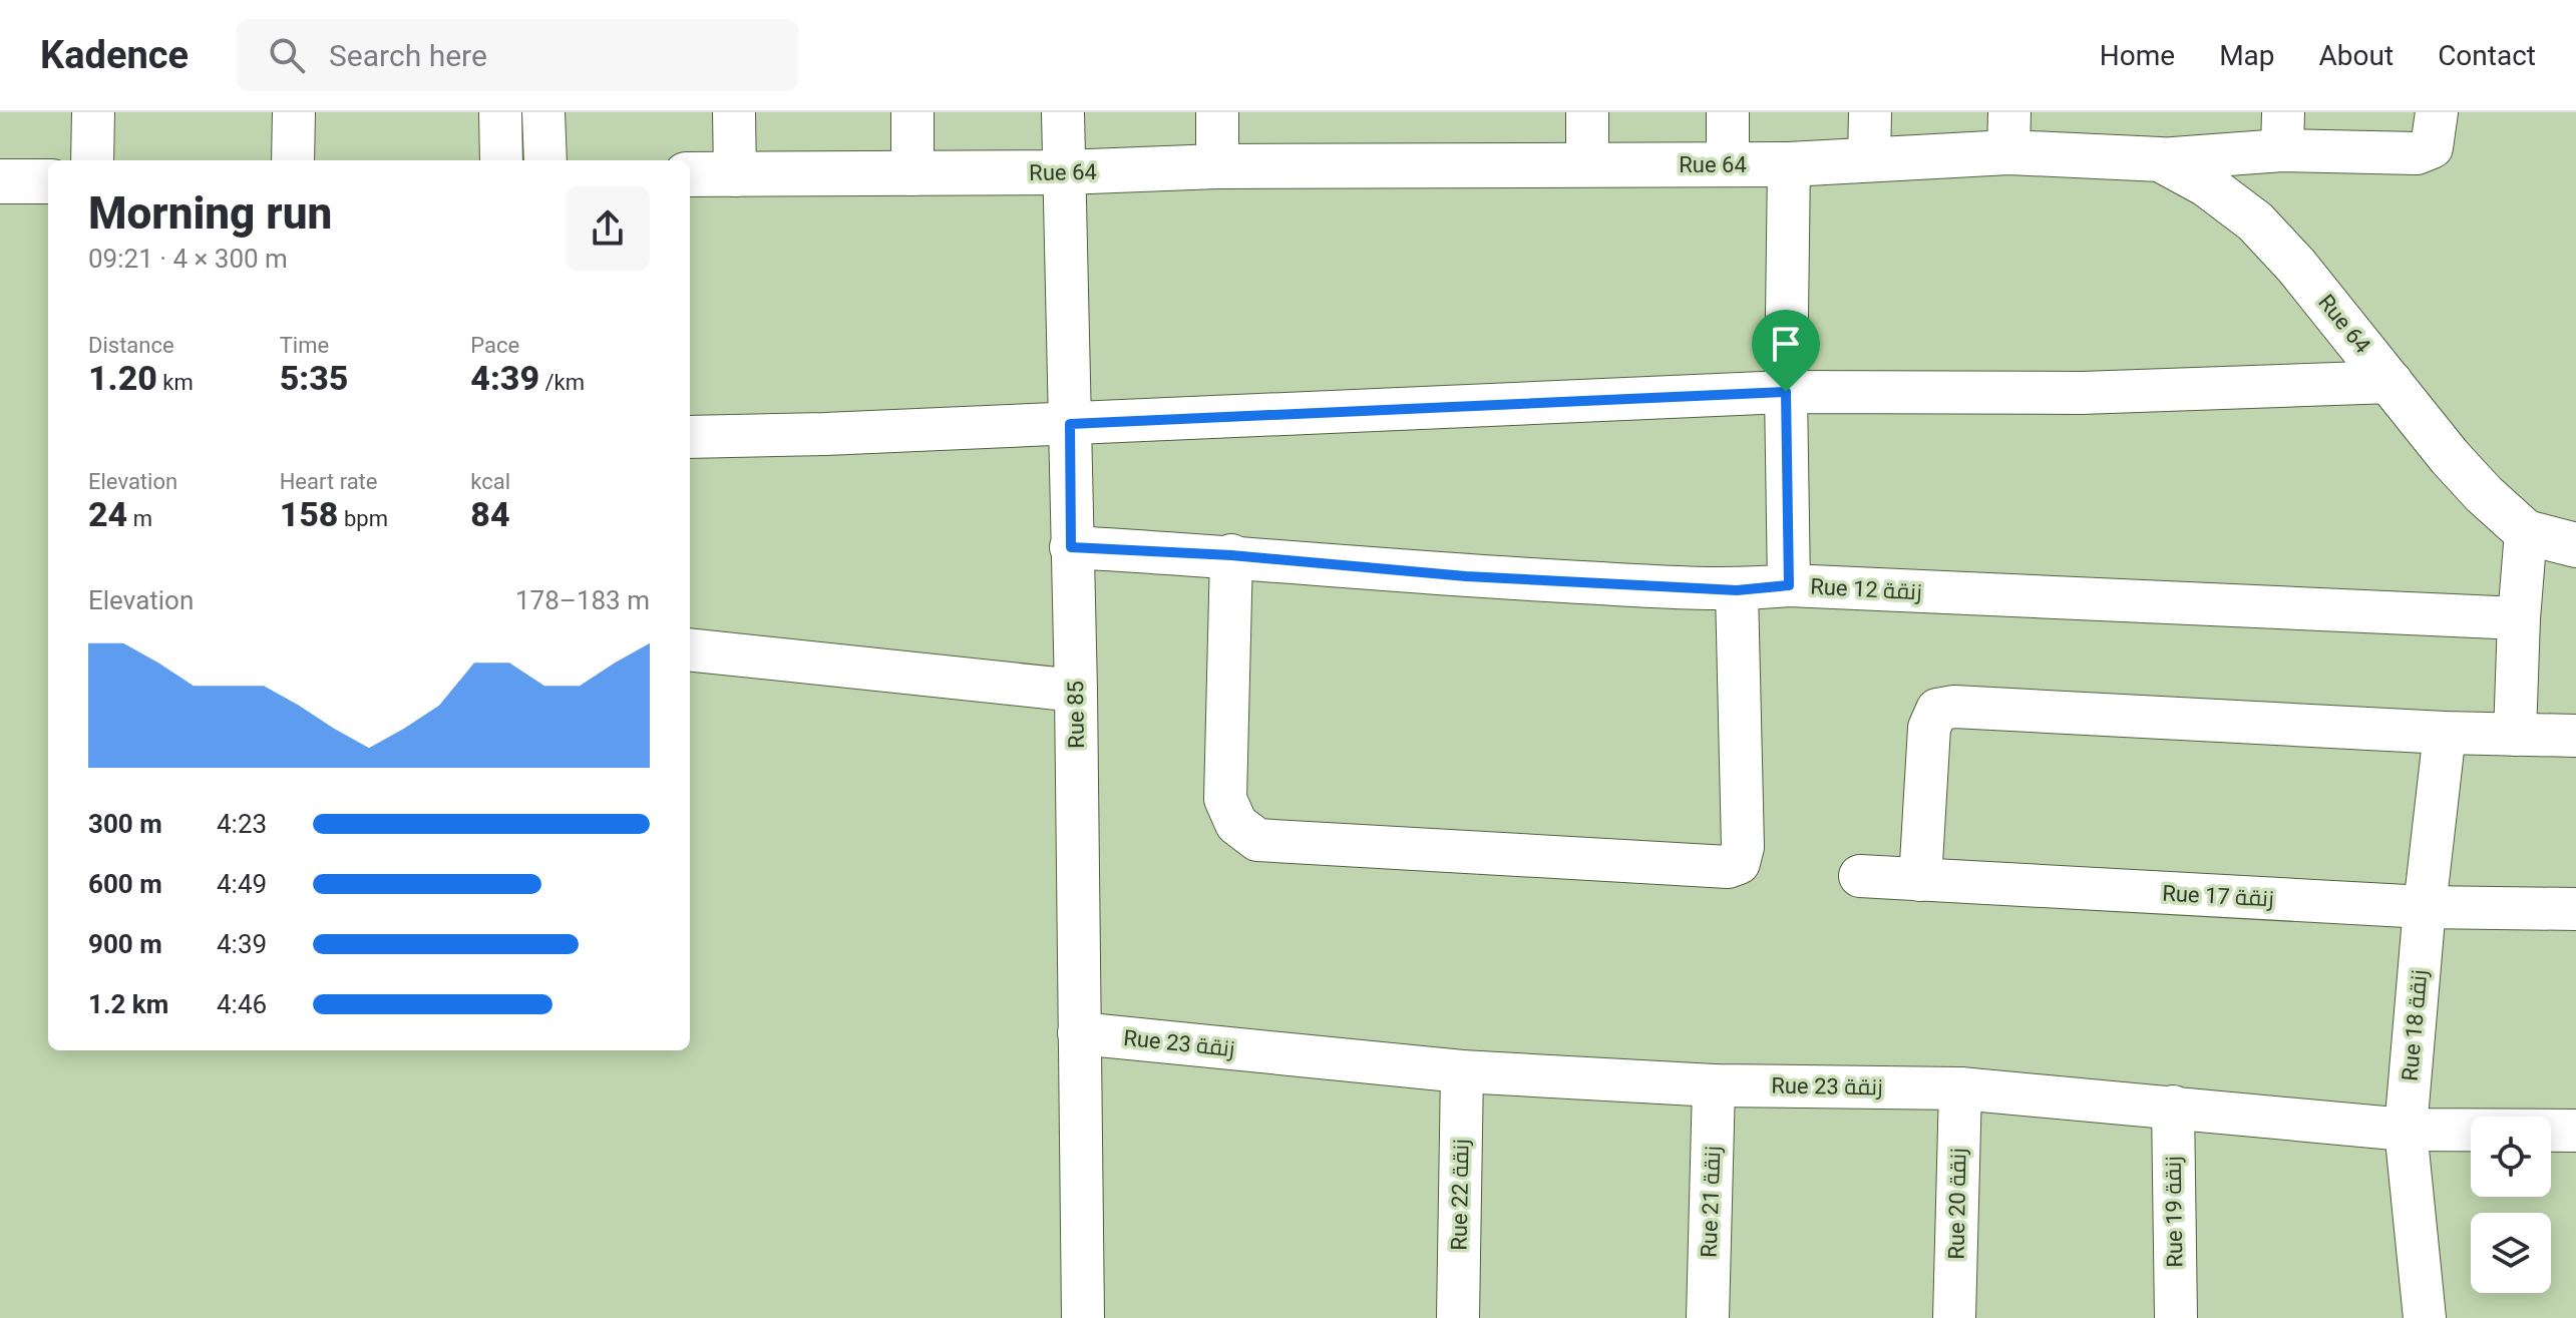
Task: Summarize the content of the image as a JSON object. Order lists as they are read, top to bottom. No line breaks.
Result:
{"streets":{"street":["Rue 64","Rue 12 زنقة","Rue 85","Rue 17 زنقة","Rue 18 زنقة","Rue 23 زنقة","Rue 22 زنقة","Rue 21 زنقة","Rue 20 زنقة","Rue 19 زنقة"]},"crossings":[["Rue 64","Rue 85"],["Rue 12 زنقة","Rue 85"],["Rue 85","Rue 23 زنقة"],["Rue 17 زنقة","Rue 18 زنقة"],["Rue 18 زنقة","Rue 23 زنقة"],["Rue 23 زنقة","Rue 22 زنقة"],["Rue 23 زنقة","Rue 21 زنقة"],["Rue 23 زنقة","Rue 20 زنقة"],["Rue 23 زنقة","Rue 19 زنقة"]],"page":{"header":"Kadence","search":"Search here","nav":["Home","Map","About","Contact"],"heading":["Morning run","09:21 · 4 × 300 m"],"stats":[["Distance","1.20 km"],["Time","5:35"],["Pace","4:39 /km"],["Elevation","24 m"],["Heart rate","158 bpm"],["kcal","84"]],"chart":["Elevation","178–183 m"],"list":[{"name":"300 m","note":"4:23"},{"name":"600 m","note":"4:49"},{"name":"900 m","note":"4:39"},{"name":"1.2 km","note":"4:46"}]}}
